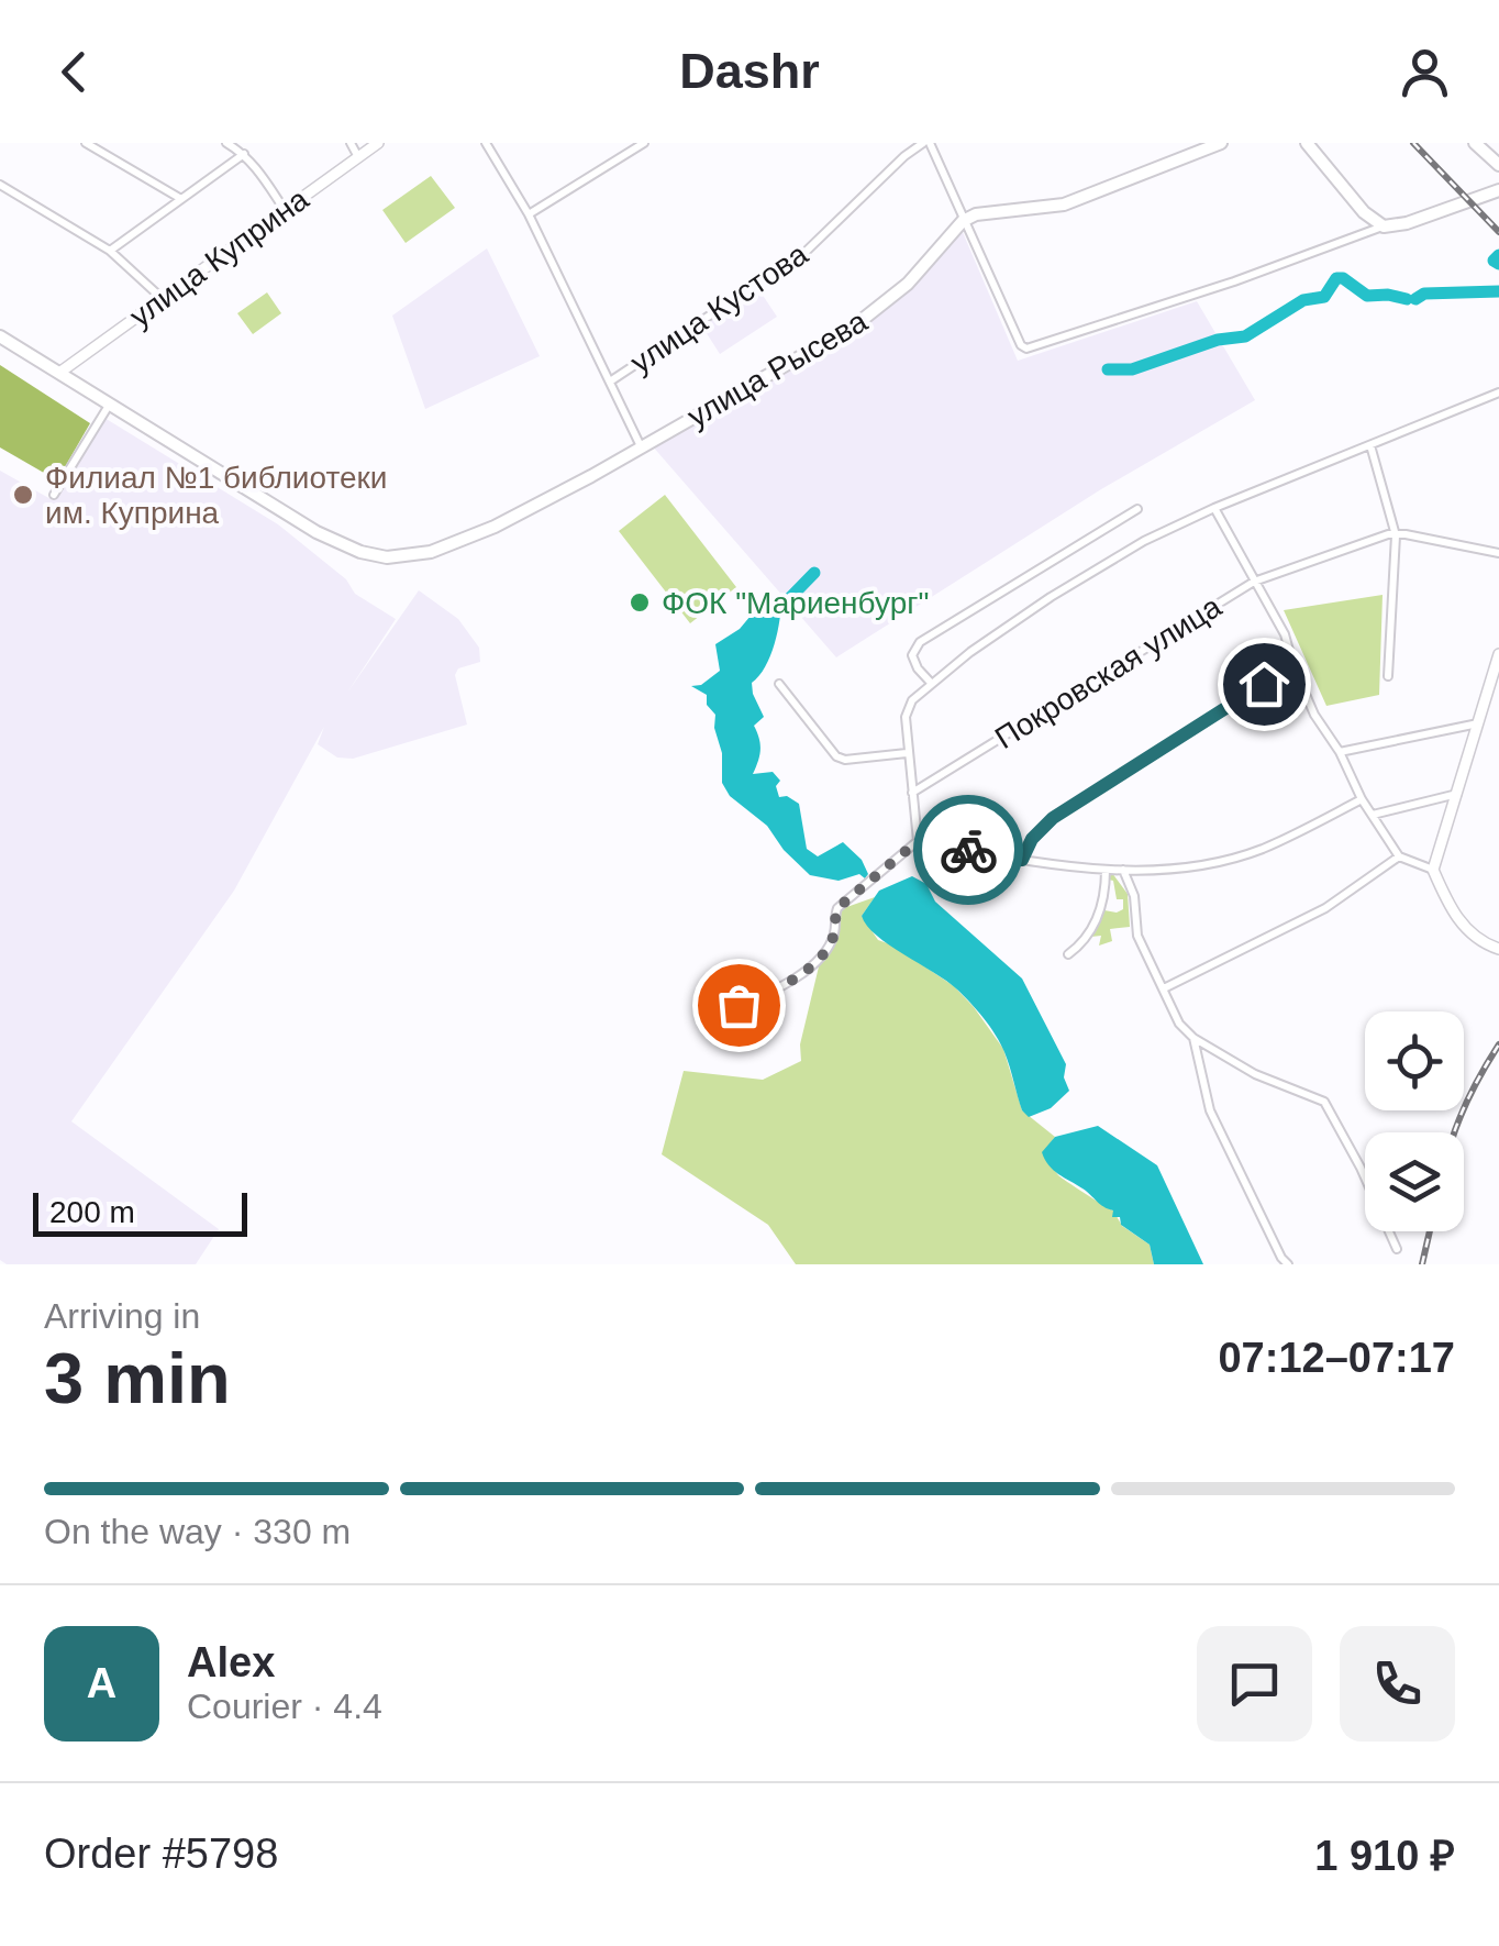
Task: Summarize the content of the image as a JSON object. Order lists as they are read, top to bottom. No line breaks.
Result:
{"streets":{"main road":["улица Рысева"],"street":["улица Куприна","улица Кустова","Покровская улица"]},"crossings":[["улица Куприна","улица Рысева"]],"places":["Филиал №1 библиотеки им. Куприна","ФОК \"Мариенбург\""],"scale_bar":"200 m","page":{"header":"Dashr","scale":"200 m","heading":["3 min","Arriving in","07:12–07:17"],"panel":["Alex","Courier · 4.4","Order #5798","1 910 ₽"],"bar":"On the way · 330 m","round":"A"}}
